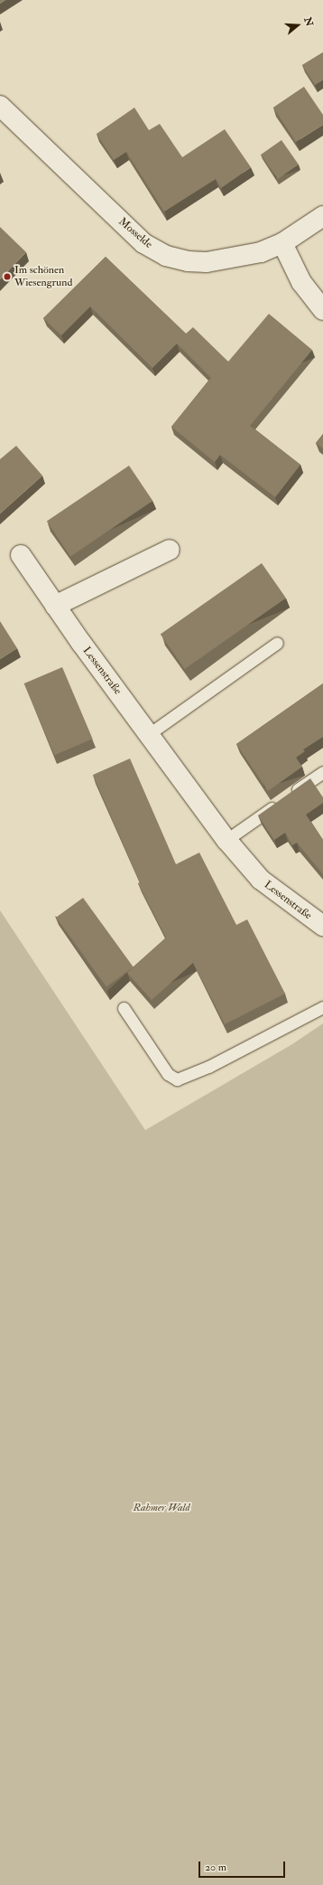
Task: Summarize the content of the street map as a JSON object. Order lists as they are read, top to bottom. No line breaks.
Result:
{"streets":{"street":["Mosselde","Lessenstraße"]},"parks":["Rahmer Wald"],"places":["Im schönen Wiesengrund"],"scale_bar":"20 m","north":"right"}
